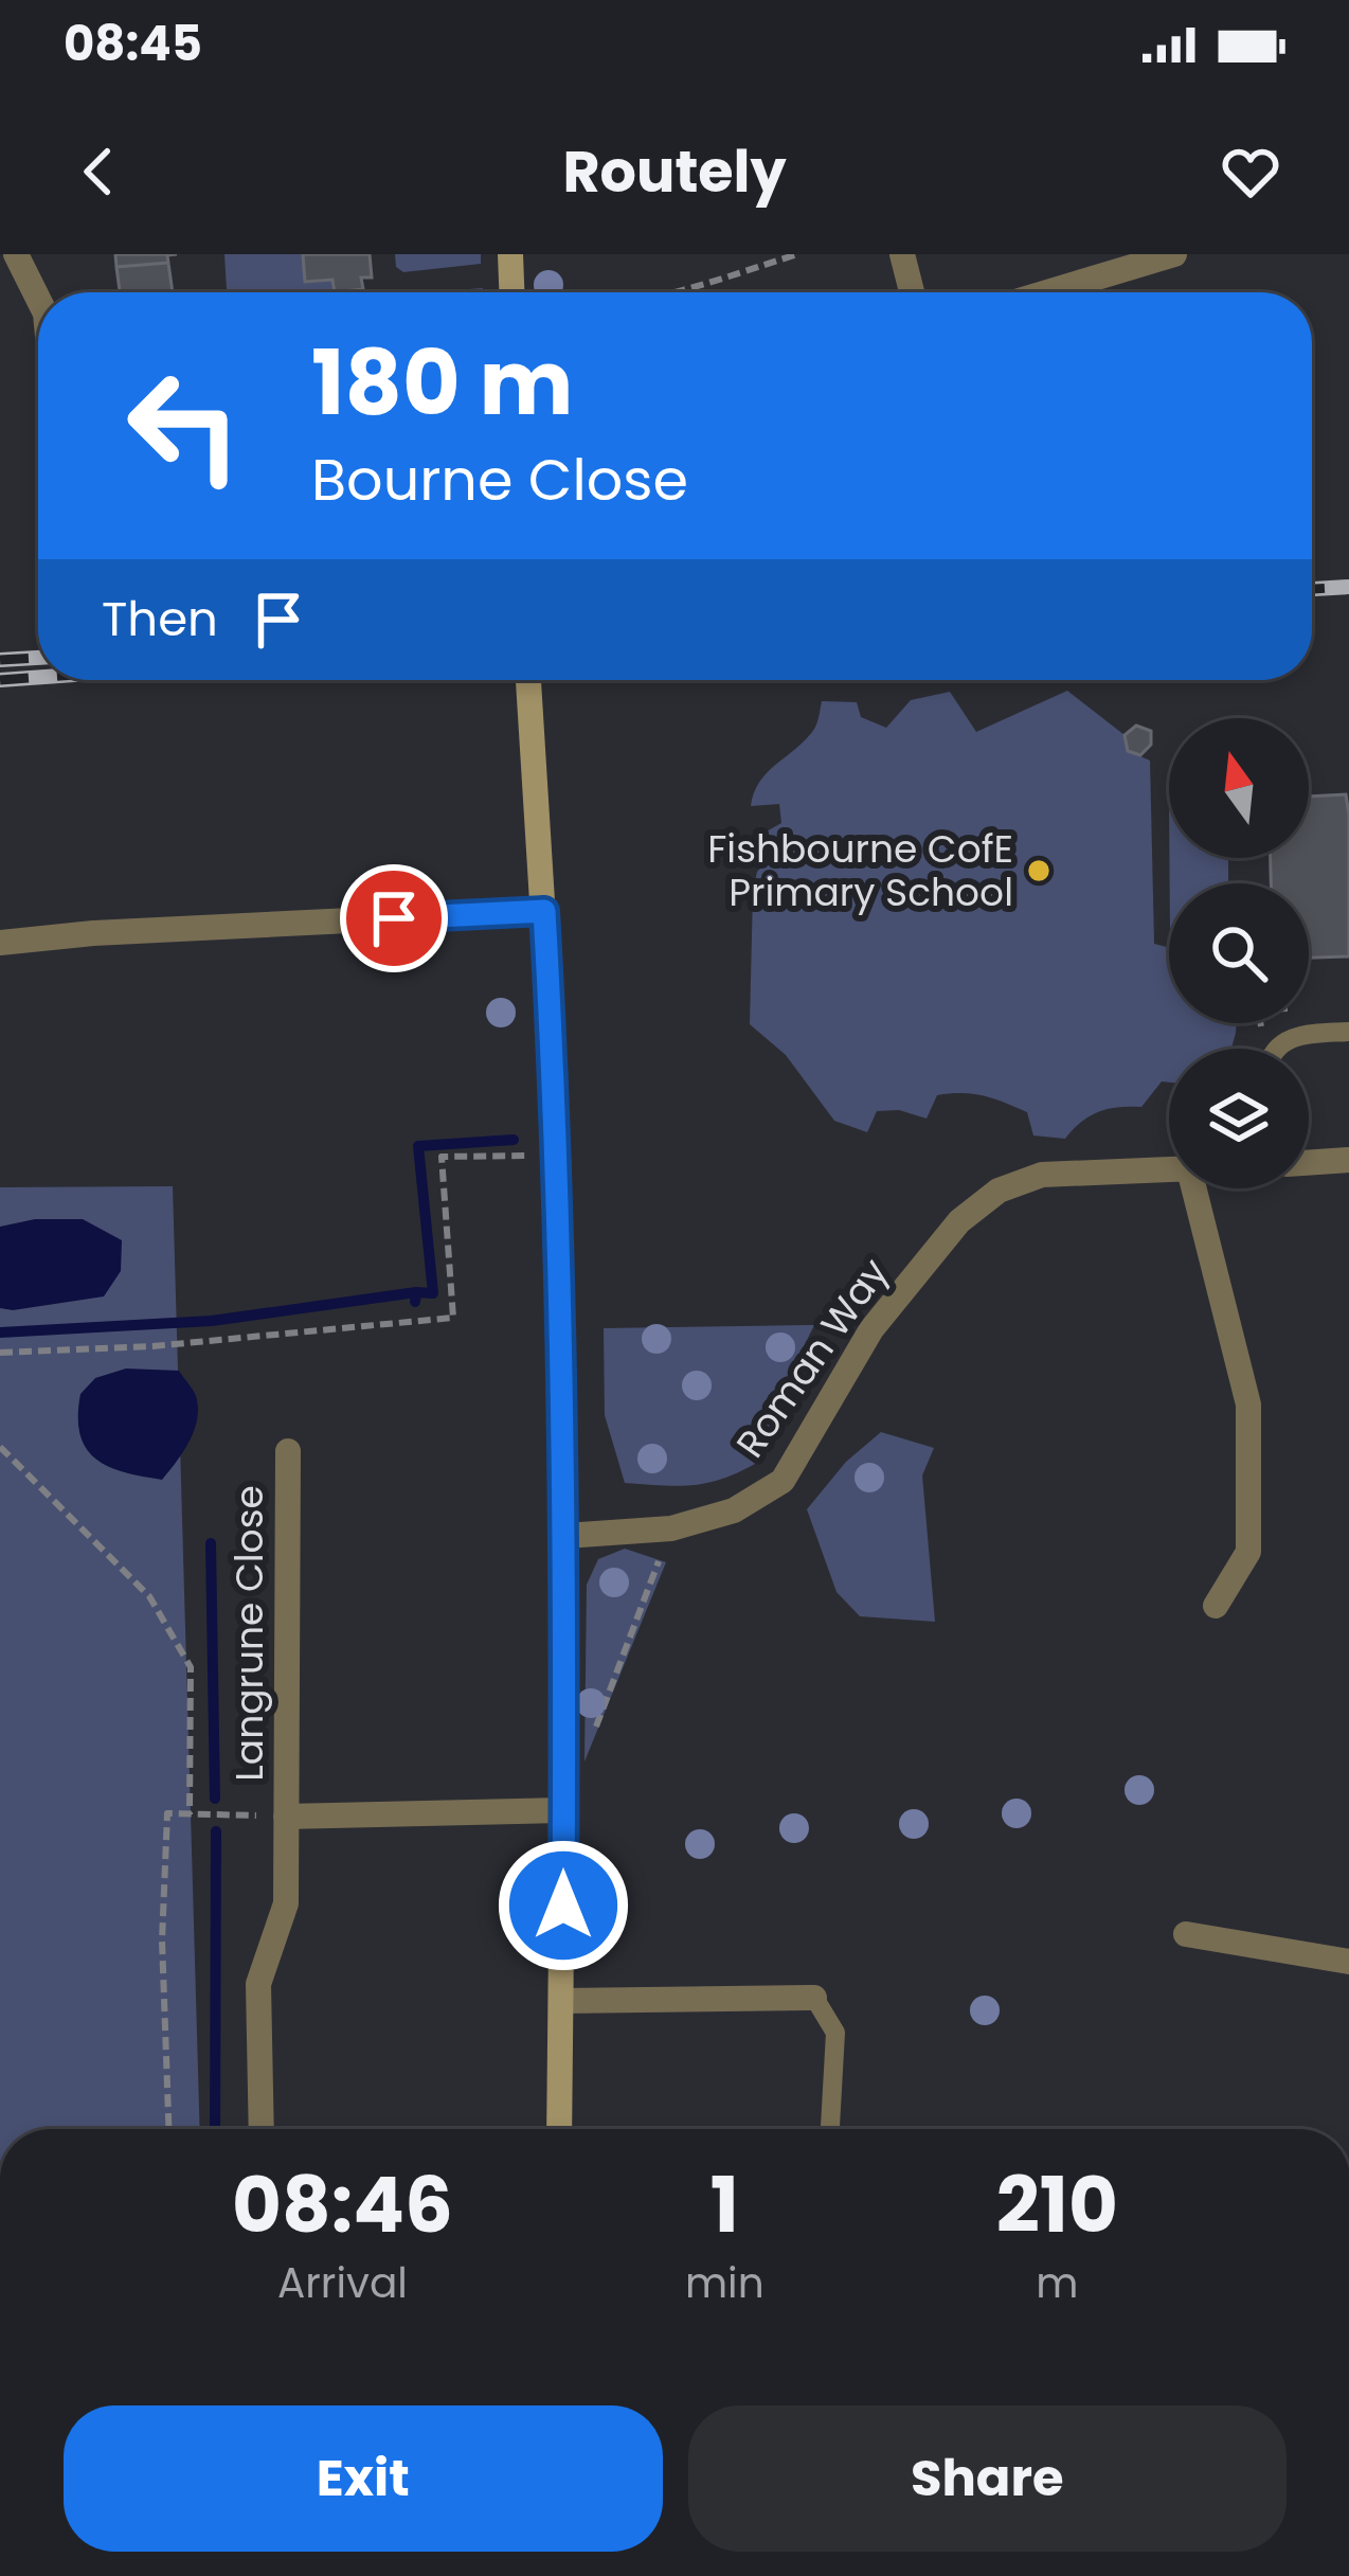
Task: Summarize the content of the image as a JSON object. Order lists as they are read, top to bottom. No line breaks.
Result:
{"streets":{"street":["Roman Way","Langrune Close"]},"places":["Fishbourne CofE Primary School"],"north":"top","page":{"status":"08:45","header":"Routely","turn":["180 m","Bourne Close"],"then":"Then","eta":["08:46","Arrival","1","min","210","m"],"buttons":["Exit","Share"]}}
